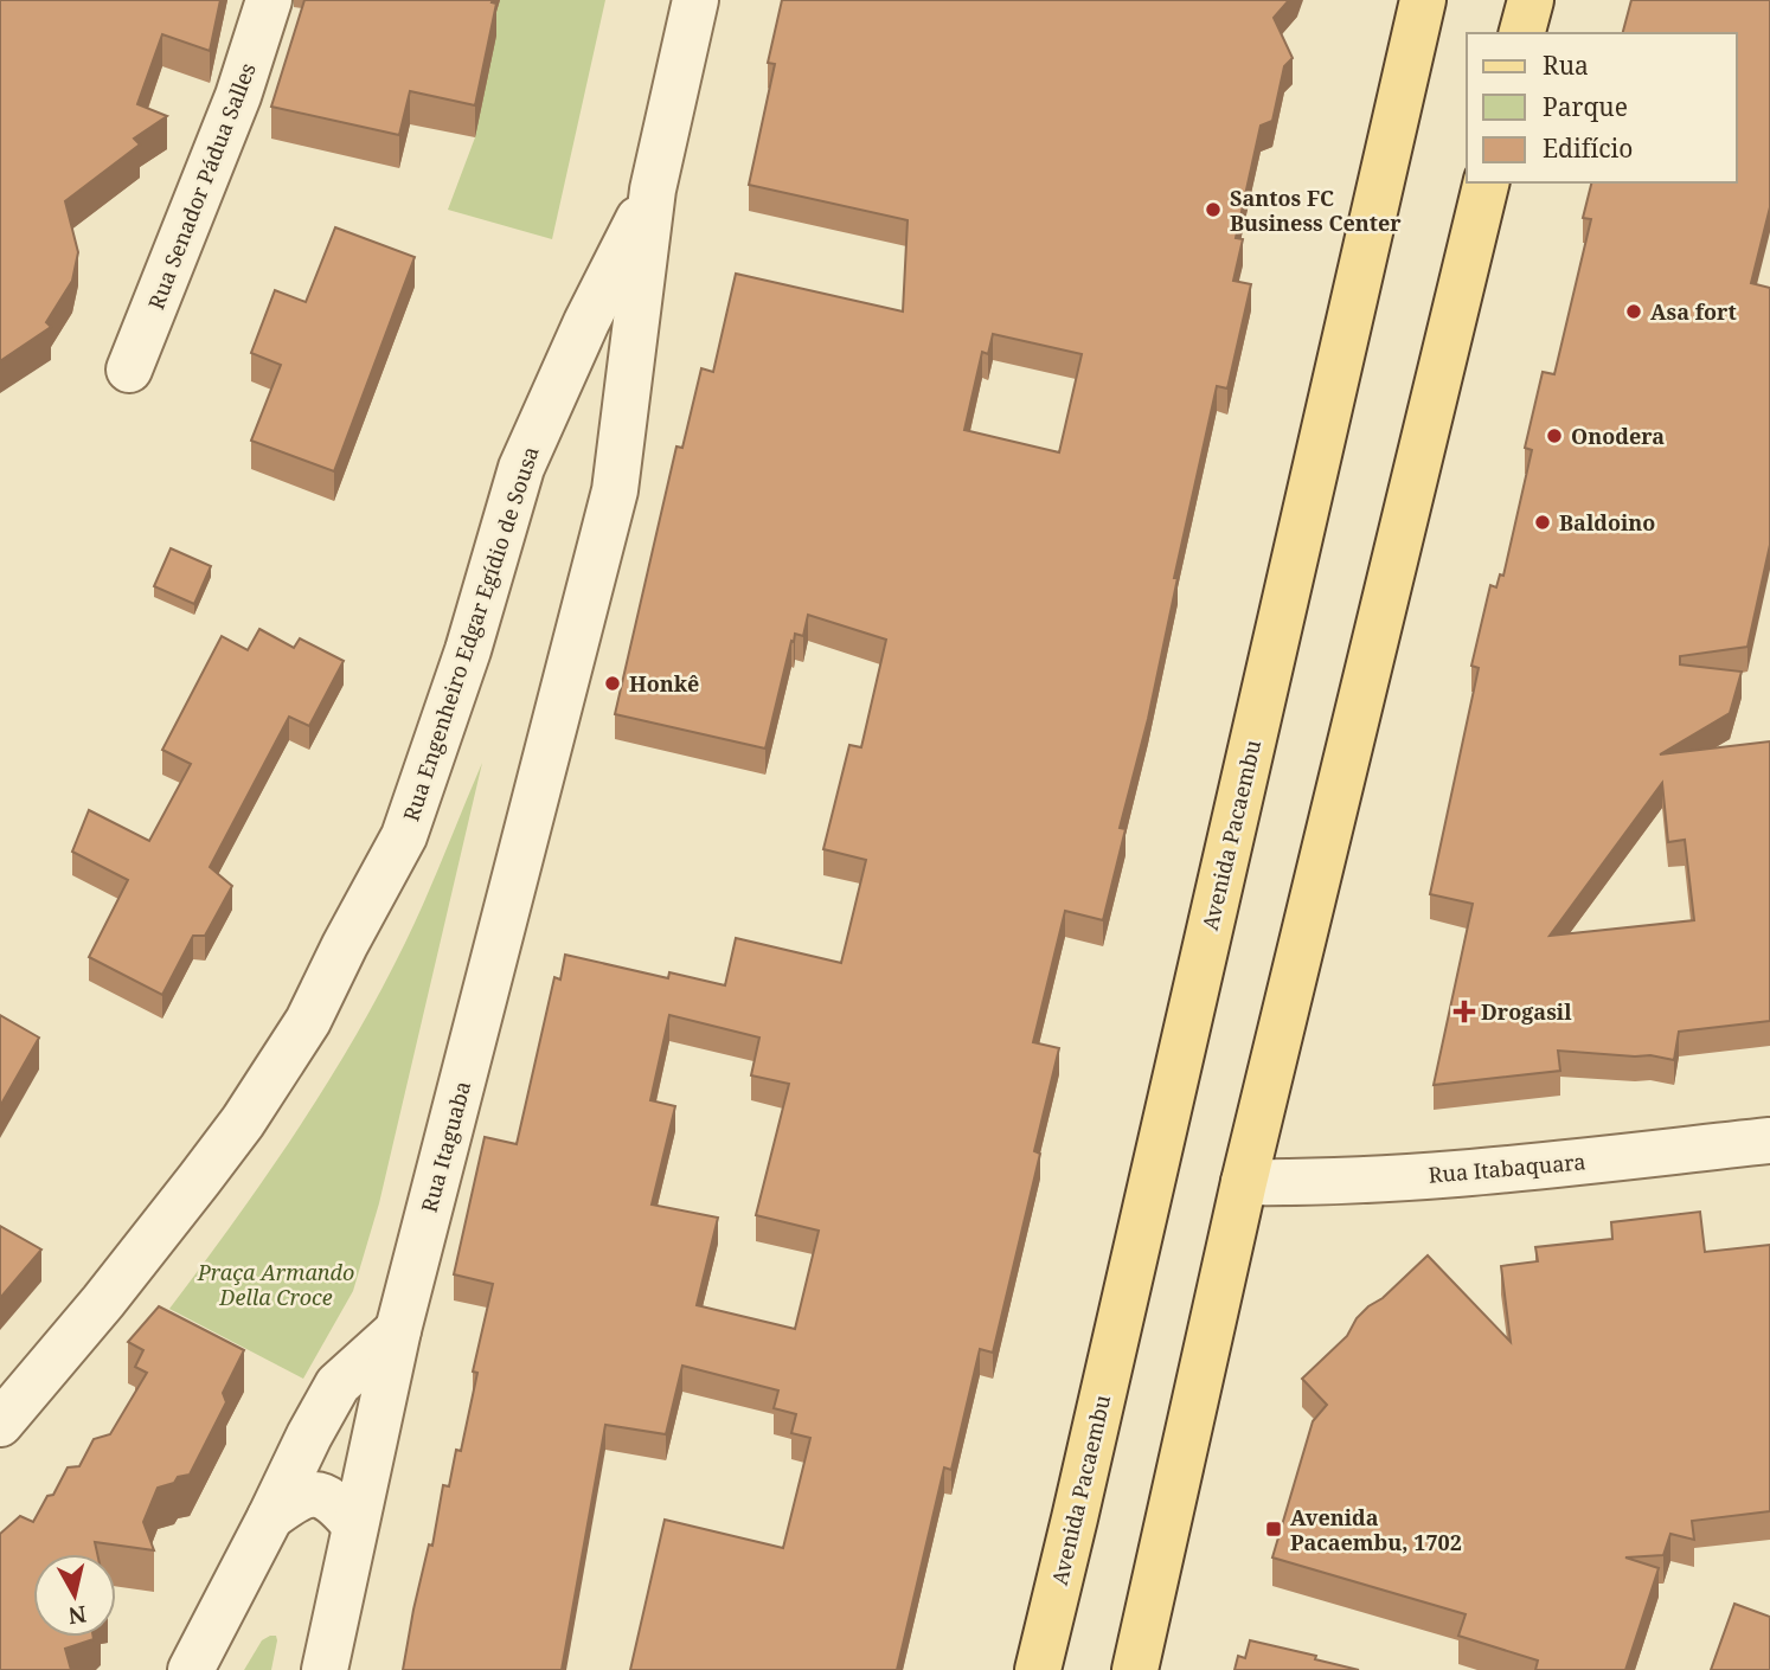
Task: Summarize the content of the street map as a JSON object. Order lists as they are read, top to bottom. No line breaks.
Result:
{"streets":{"main road":["Avenida Pacaembu"],"street":["Rua Senador Pádua Salles","Rua Engenheiro Edgar Egídio de Sousa","Rua Itaguaba","Rua Itabaquara"]},"crossings":[["Rua Engenheiro Edgar Egídio de Sousa","Rua Itaguaba"]],"parks":["Praça Armando Della Croce"],"places":{"other":["Santos FC Business Center","Asa fort","Onodera","Baldoino","Honkê"],"health":["Drogasil"],"transit":["Avenida Pacaembu, 1702"]},"legend":["Rua","Parque","Edifício"],"north":"bottom"}
